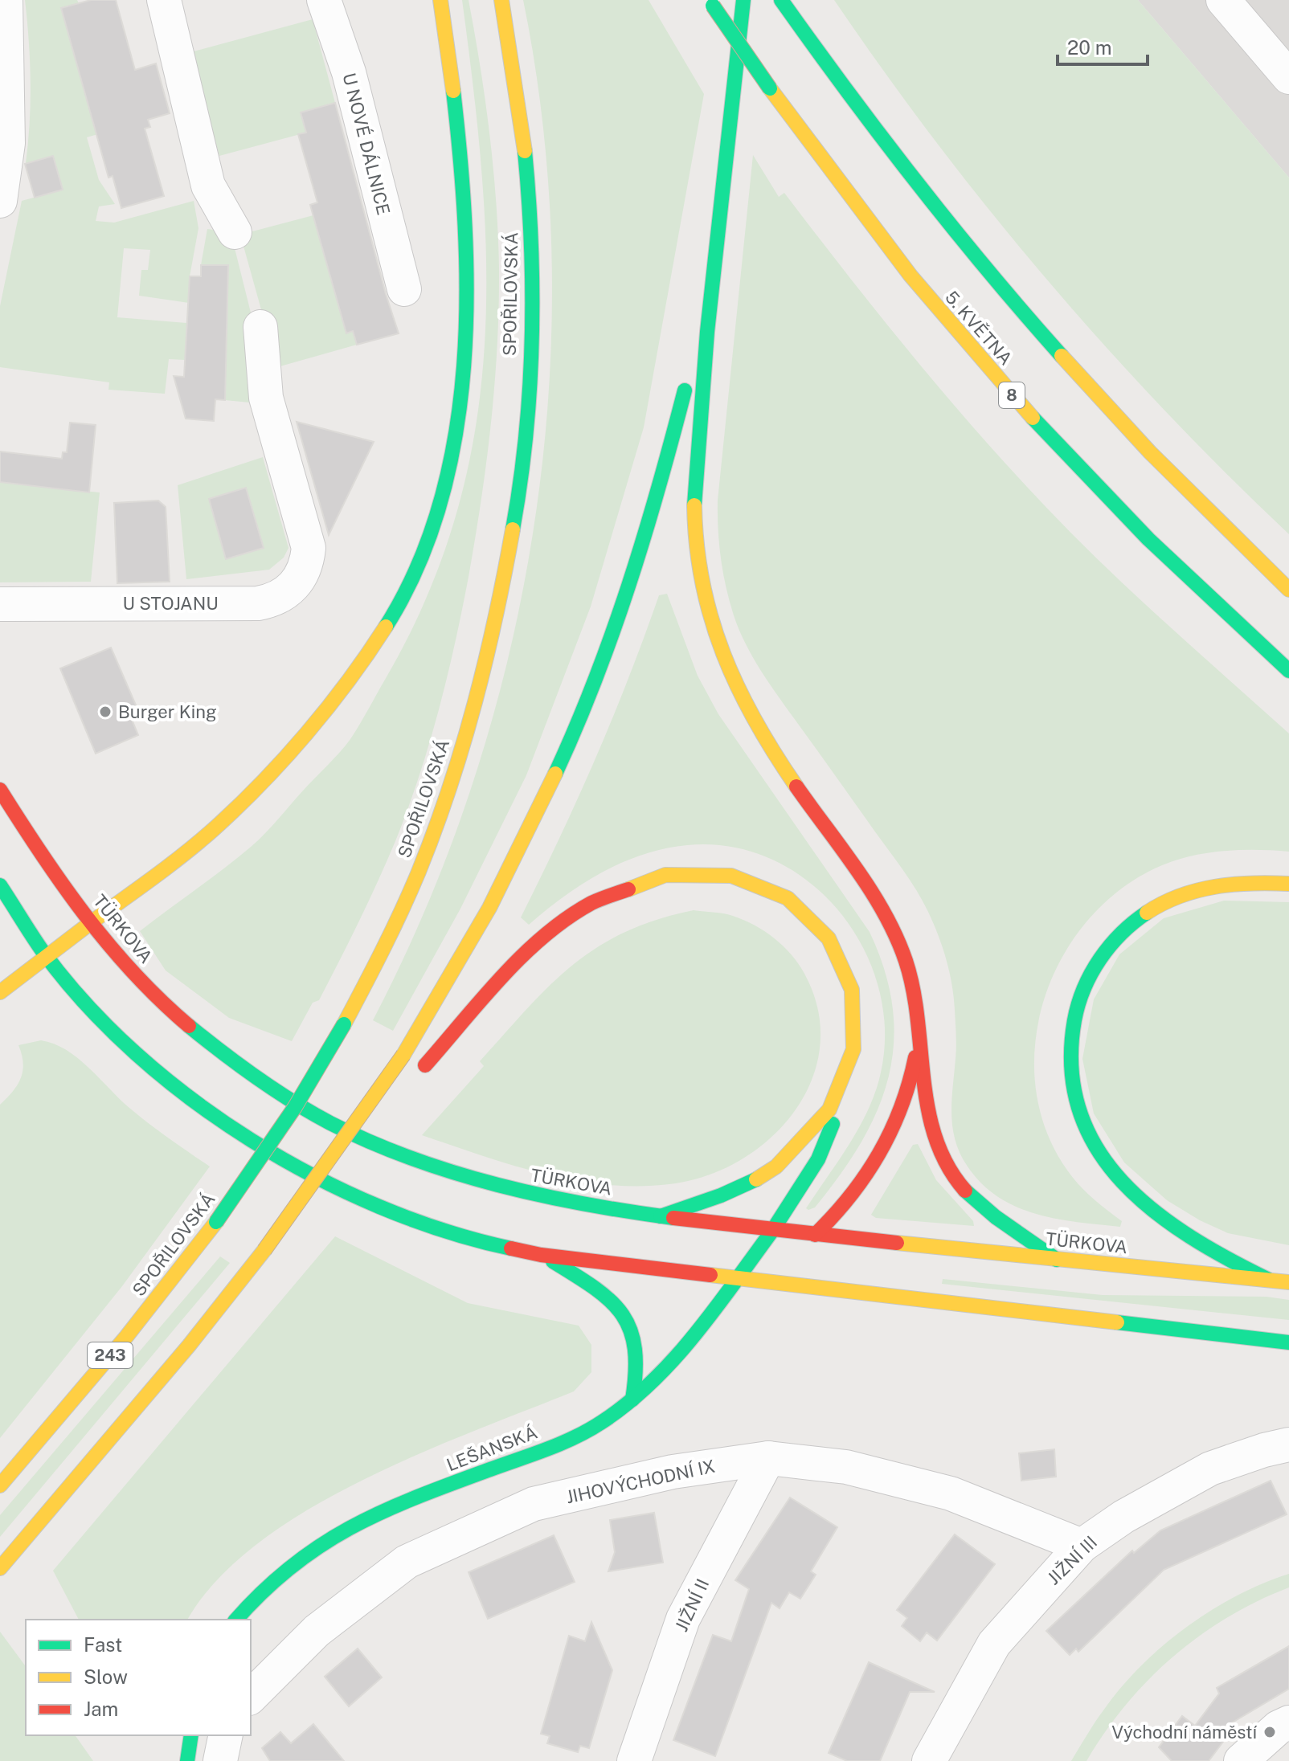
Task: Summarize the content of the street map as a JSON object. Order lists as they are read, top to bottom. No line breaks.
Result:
{"streets":{"main road":["SPOŘILOVSKÁ","5. KVĚTNA","8","TÜRKOVA","243","LEŠANSKÁ"],"street":["U NOVÉ DÁLNICE","U STOJANU","JIHOVÝCHODNÍ IX","JIŽNÍ III","JIŽNÍ II"]},"crossings":[["TÜRKOVA","LEŠANSKÁ"],["JIHOVÝCHODNÍ IX","JIŽNÍ III"],["JIHOVÝCHODNÍ IX","JIŽNÍ II"]],"places":["Burger King","Východní náměstí"],"legend":["Fast","Slow","Jam"],"scale_bar":"20 m"}
